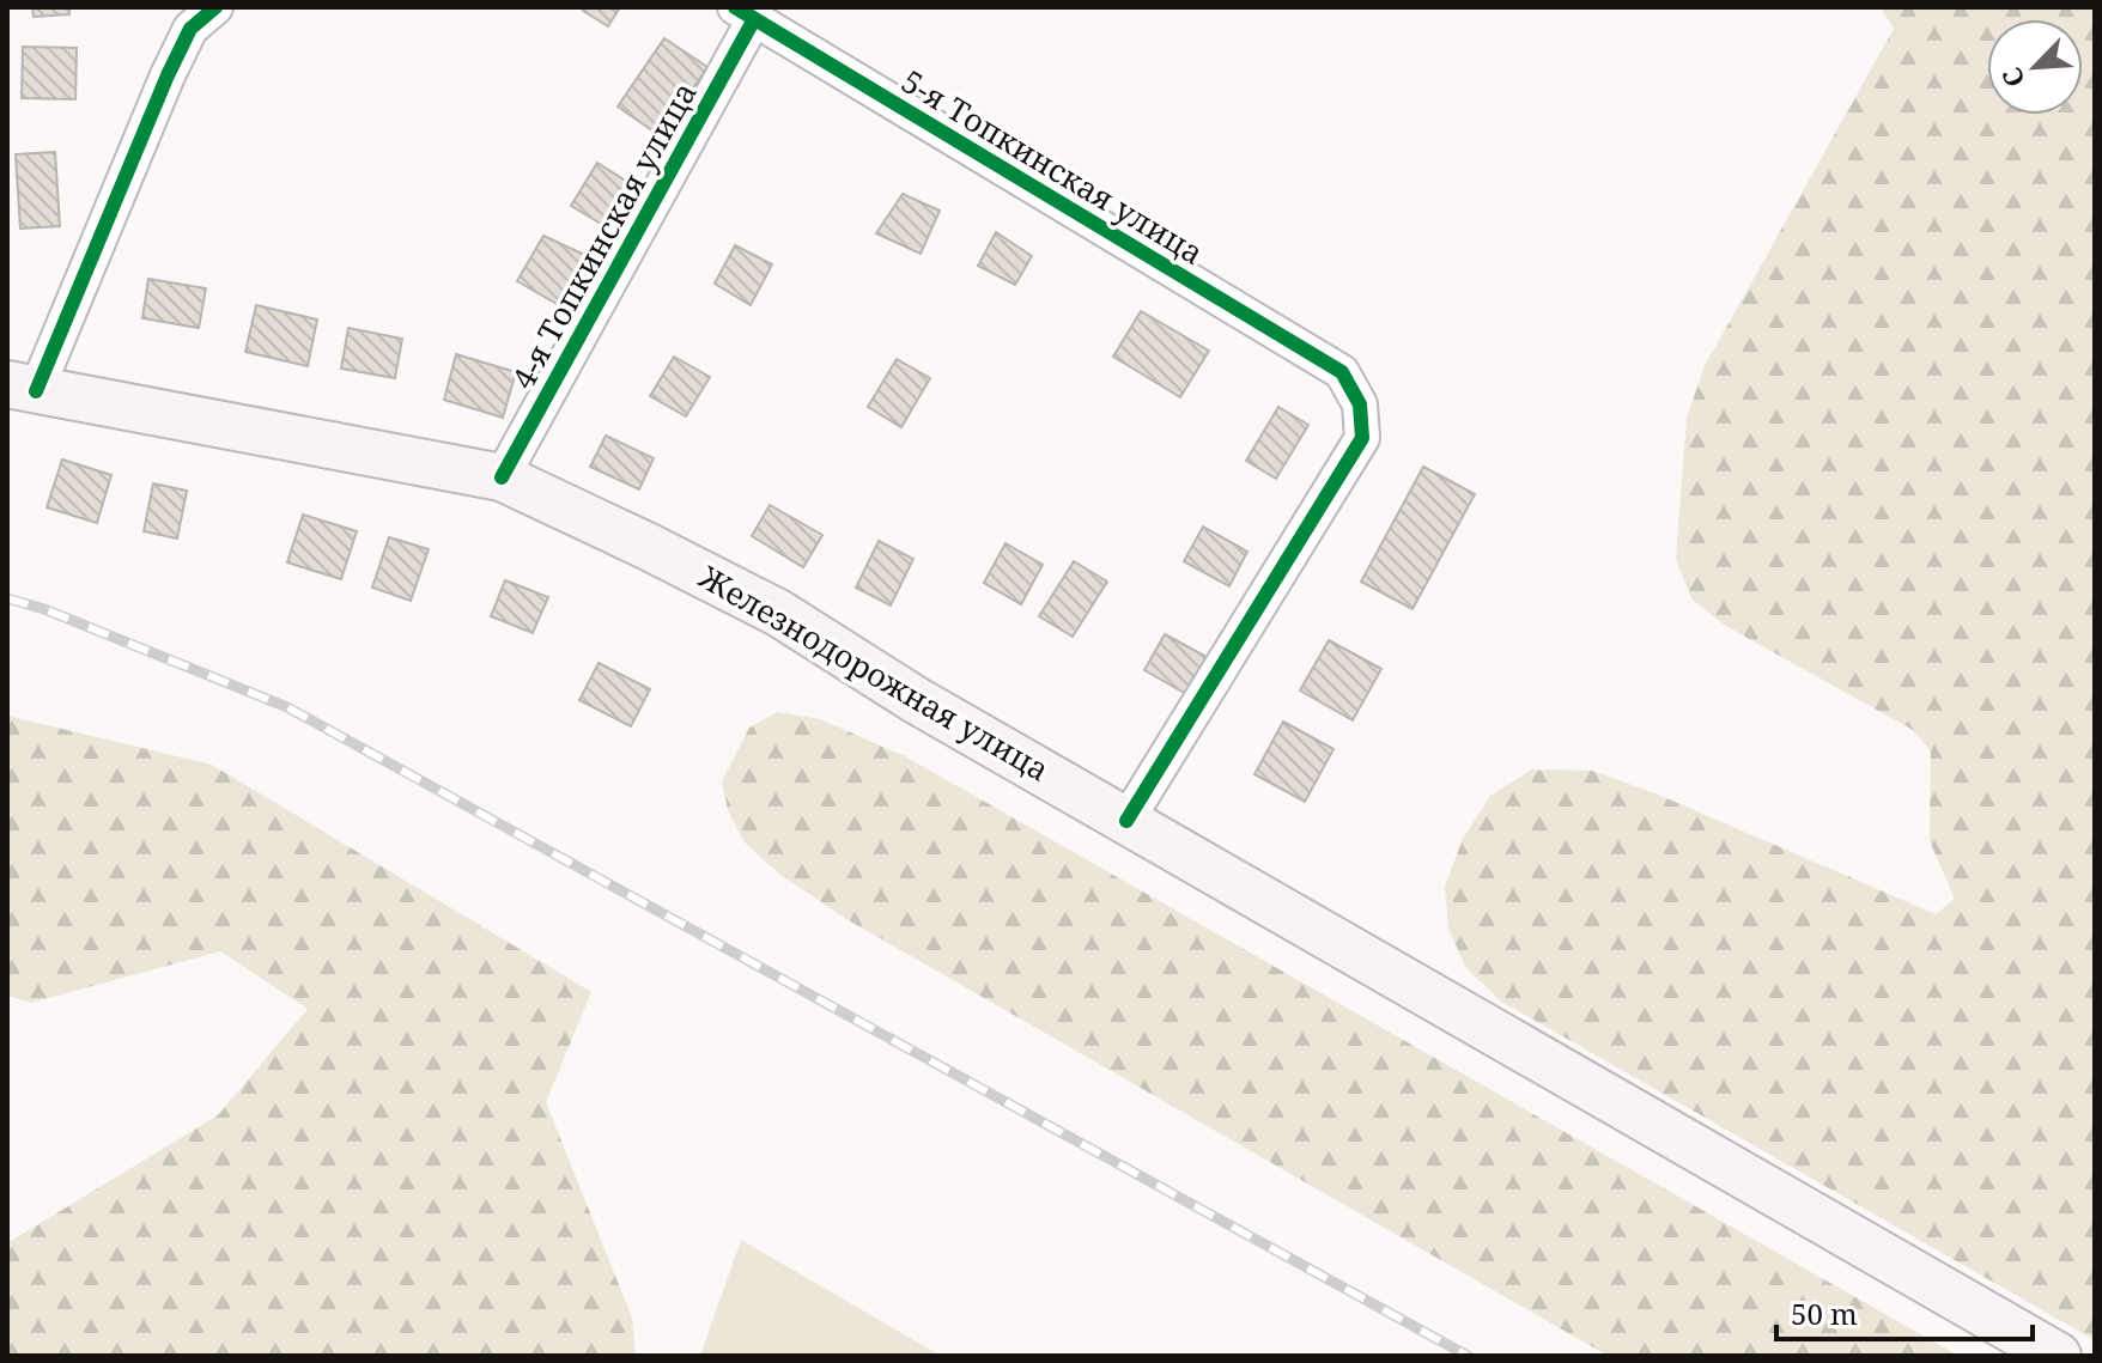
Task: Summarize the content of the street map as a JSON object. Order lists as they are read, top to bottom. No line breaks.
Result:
{"streets":{"main road":["Железнодорожная улица"],"street":["5-я Топкинская улица","4-я Топкинская улица"]},"crossings":[["5-я Топкинская улица","4-я Топкинская улица"],["5-я Топкинская улица","Железнодорожная улица"],["4-я Топкинская улица","Железнодорожная улица"]],"scale_bar":"50 m","north":"bottom left"}
